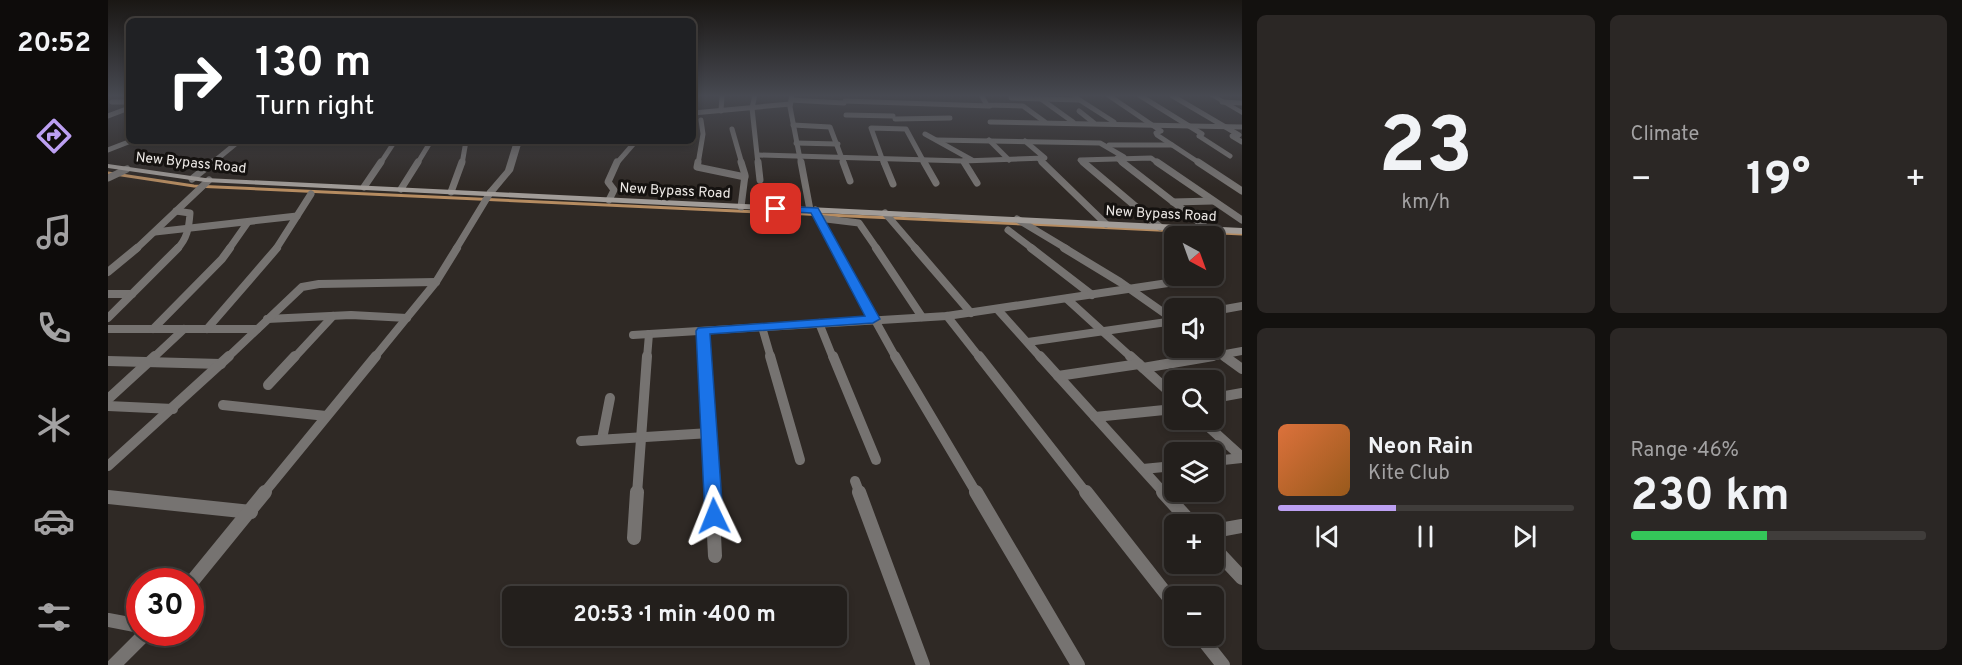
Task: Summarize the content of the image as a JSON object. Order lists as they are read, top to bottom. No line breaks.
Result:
{"streets":{"main road":["New Bypass Road"]},"north":"bottom right","page":{"tabs":"20:52","tile":[["23","km/h"],"Climate",["Range · 46%","230 km"]],"turn":["130 m","Turn right"],"heat":["−","19°","+"],"map_buttons":["+","−"],"song":["Neon Rain","Kite Club"],"limit":"30","trip":"20:53 · 1 min · 400 m"}}
